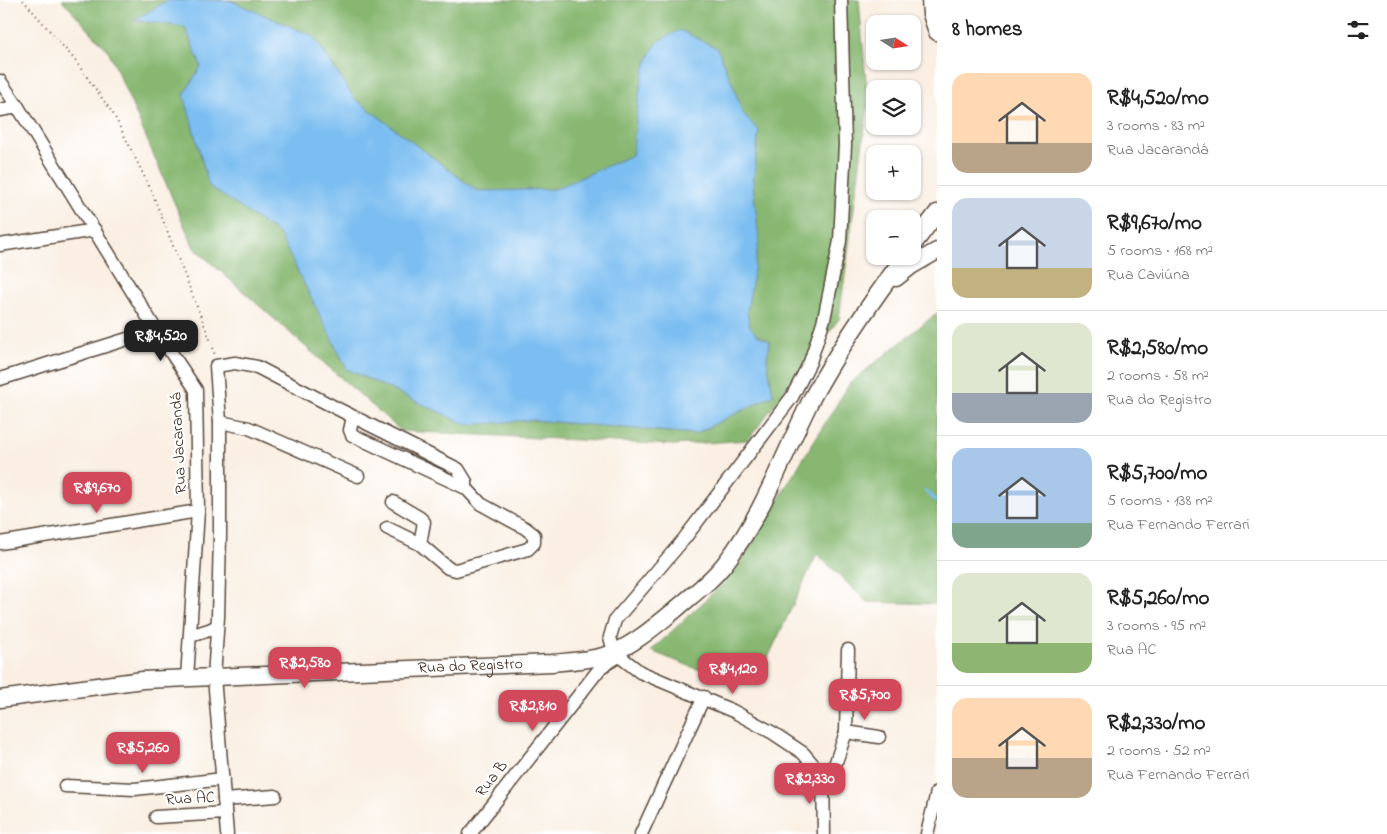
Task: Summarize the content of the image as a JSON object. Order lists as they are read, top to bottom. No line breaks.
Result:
{"streets":{"main road":["Rua do Registro"],"street":["Rua Jacarandá","Rua B","Rua AC"]},"crossings":[["Rua Jacarandá","Rua do Registro"],["Rua do Registro","Rua B"]],"north":"right","page":{"heading":"8 homes","map_buttons":["+","−"],"list":[{"name":"R$4,520/mo","note":"3 rooms · 83 m² · Rua Jacarandá"},{"name":"R$9,670/mo","note":"5 rooms · 168 m² · Rua Caviúna"},{"name":"R$2,580/mo","note":"2 rooms · 58 m² · Rua do Registro"},{"name":"R$5,700/mo","note":"5 rooms · 138 m² · Rua Fernando Ferrari"},{"name":"R$5,260/mo","note":"3 rooms · 95 m² · Rua AC"},{"name":"R$2,330/mo","note":"2 rooms · 52 m² · Rua Fernando Ferrari"}],"price":["R$4,520","R$9,670","R$2,580","R$4,120","R$5,700","R$2,810","R$5,260","R$2,330"]}}
